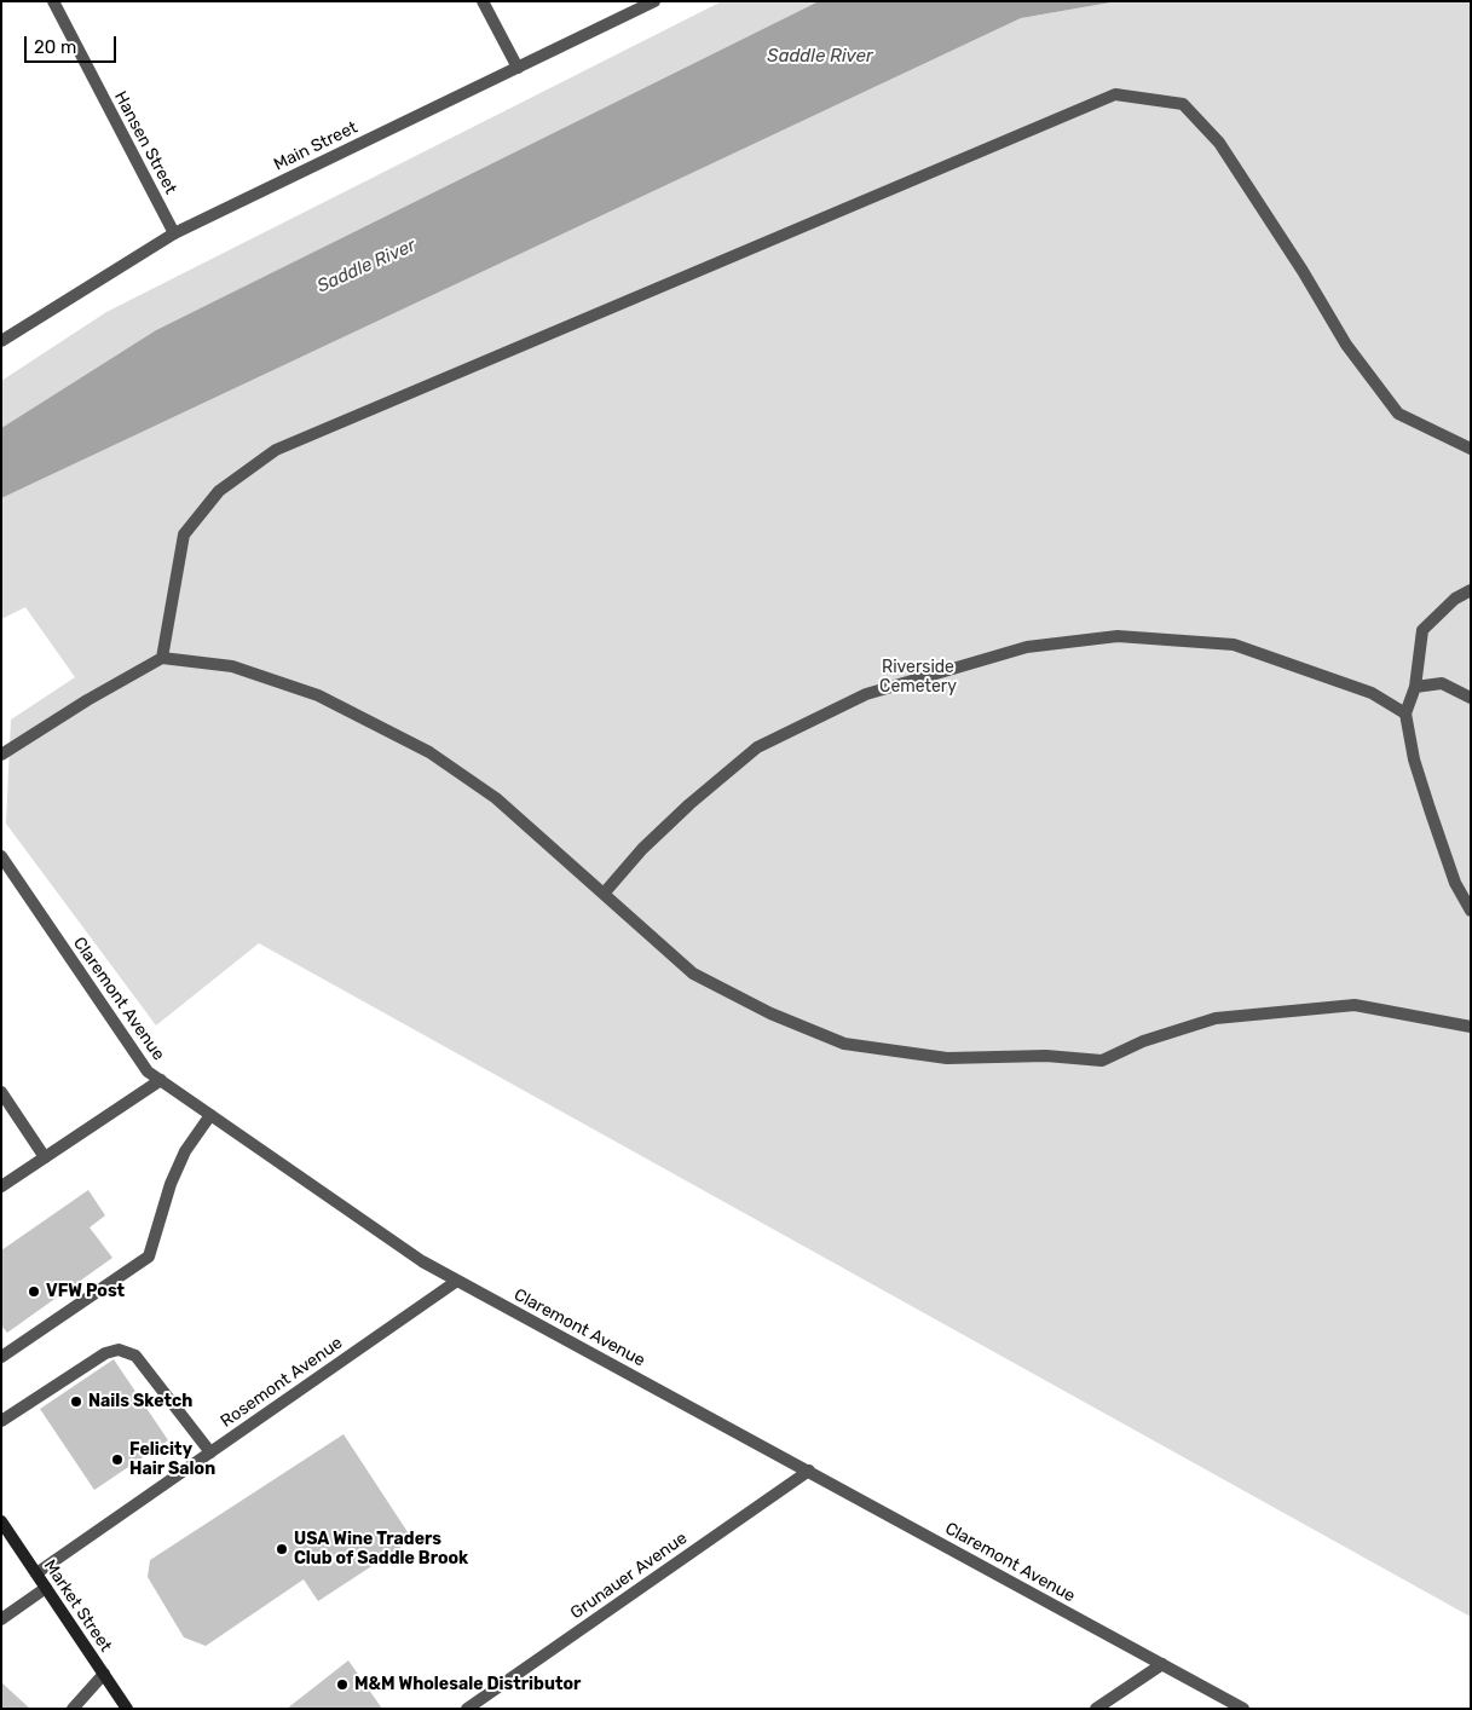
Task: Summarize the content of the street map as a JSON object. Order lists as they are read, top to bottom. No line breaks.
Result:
{"streets":{"main road":["Market Street"],"street":["Hansen Street","Main Street","Claremont Avenue","Rosemont Avenue","Grunauer Avenue"]},"crossings":[["Hansen Street","Main Street"],["Claremont Avenue","Rosemont Avenue"],["Claremont Avenue","Grunauer Avenue"],["Rosemont Avenue","Market Street"]],"water":["Saddle River"],"parks":["Riverside Cemetery"],"places":["VFW Post","Nails Sketch","Felicity Hair Salon","USA Wine Traders Club of Saddle Brook","M&M Wholesale Distributor"],"scale_bar":"20 m"}
